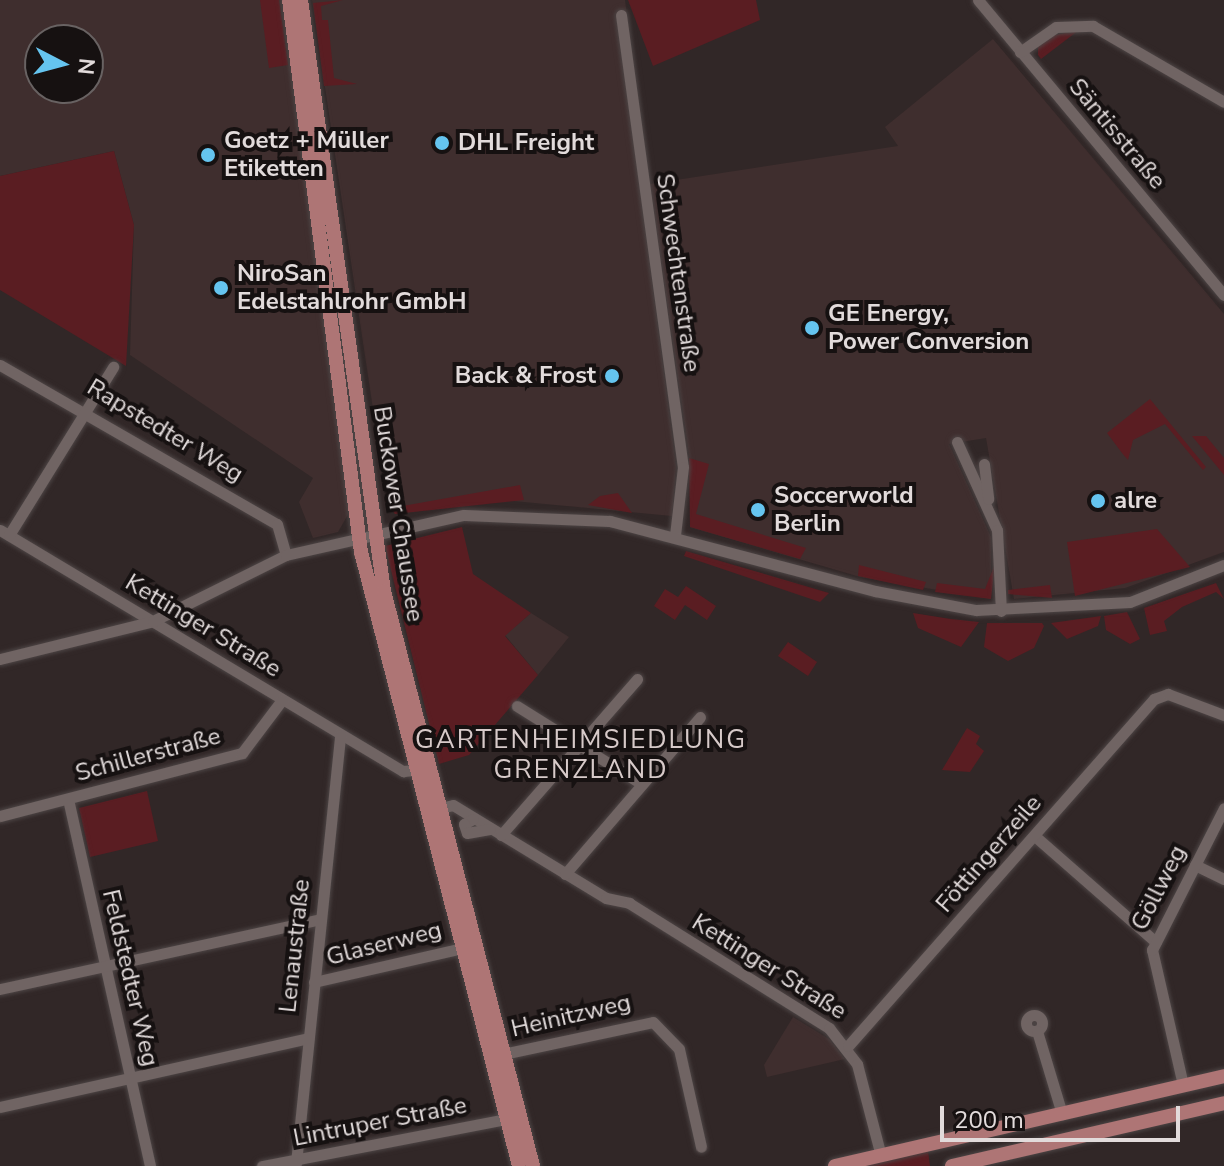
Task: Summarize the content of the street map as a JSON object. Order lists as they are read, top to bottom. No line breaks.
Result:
{"streets":{"main road":["Buckower Chaussee"],"street":["Säntisstraße","Schwechtenstraße","Rapstedter Weg","Kettinger Straße","Schillerstraße","Föttingerzeile","Göllweg","Glaserweg","Lenaustraße","Feldstedter Weg","Heinitzweg","Lintruper Straße"]},"crossings":[["Buckower Chaussee","Kettinger Straße"],["Buckower Chaussee","Glaserweg"],["Buckower Chaussee","Heinitzweg"],["Buckower Chaussee","Lintruper Straße"],["Kettinger Straße","Schillerstraße"],["Kettinger Straße","Föttingerzeile"],["Kettinger Straße","Lenaustraße"],["Schillerstraße","Feldstedter Weg"],["Glaserweg","Lenaustraße"],["Lenaustraße","Lintruper Straße"]],"districts":["GARTENHEIMSIEDLUNG GRENZLAND"],"places":["DHL Freight","Goetz + Müller Etiketten","NiroSan Edelstahlrohr GmbH","GE Energy, Power Conversion","Back & Frost","alre","Soccerworld Berlin"],"scale_bar":"200 m","north":"right"}
